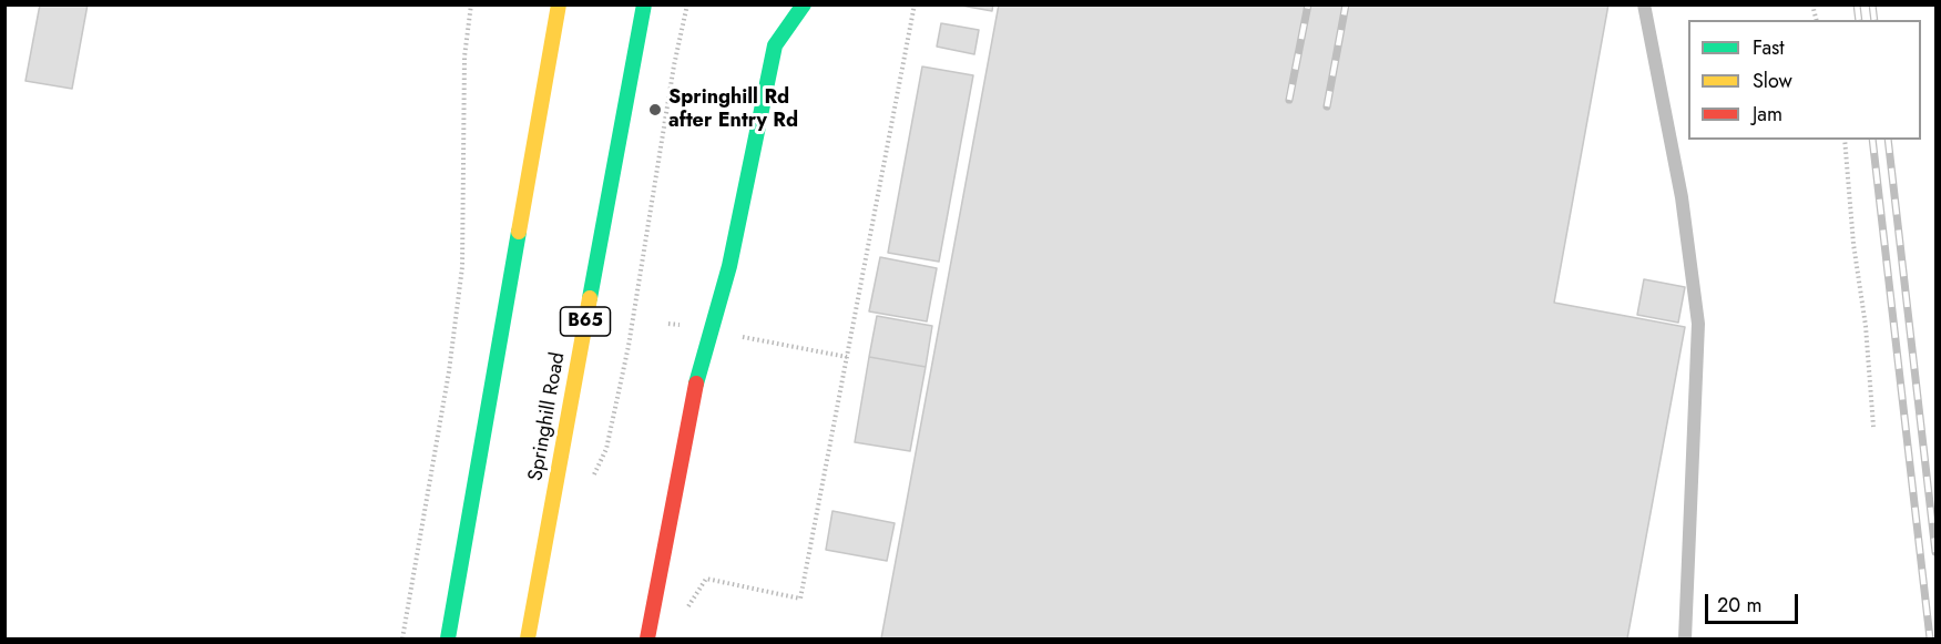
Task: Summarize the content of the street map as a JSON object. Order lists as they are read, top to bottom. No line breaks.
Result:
{"streets":{"main road":["B65","Springhill Road"]},"places":["Springhill Rd after Entry Rd"],"legend":["Fast","Slow","Jam"],"scale_bar":"20 m"}
